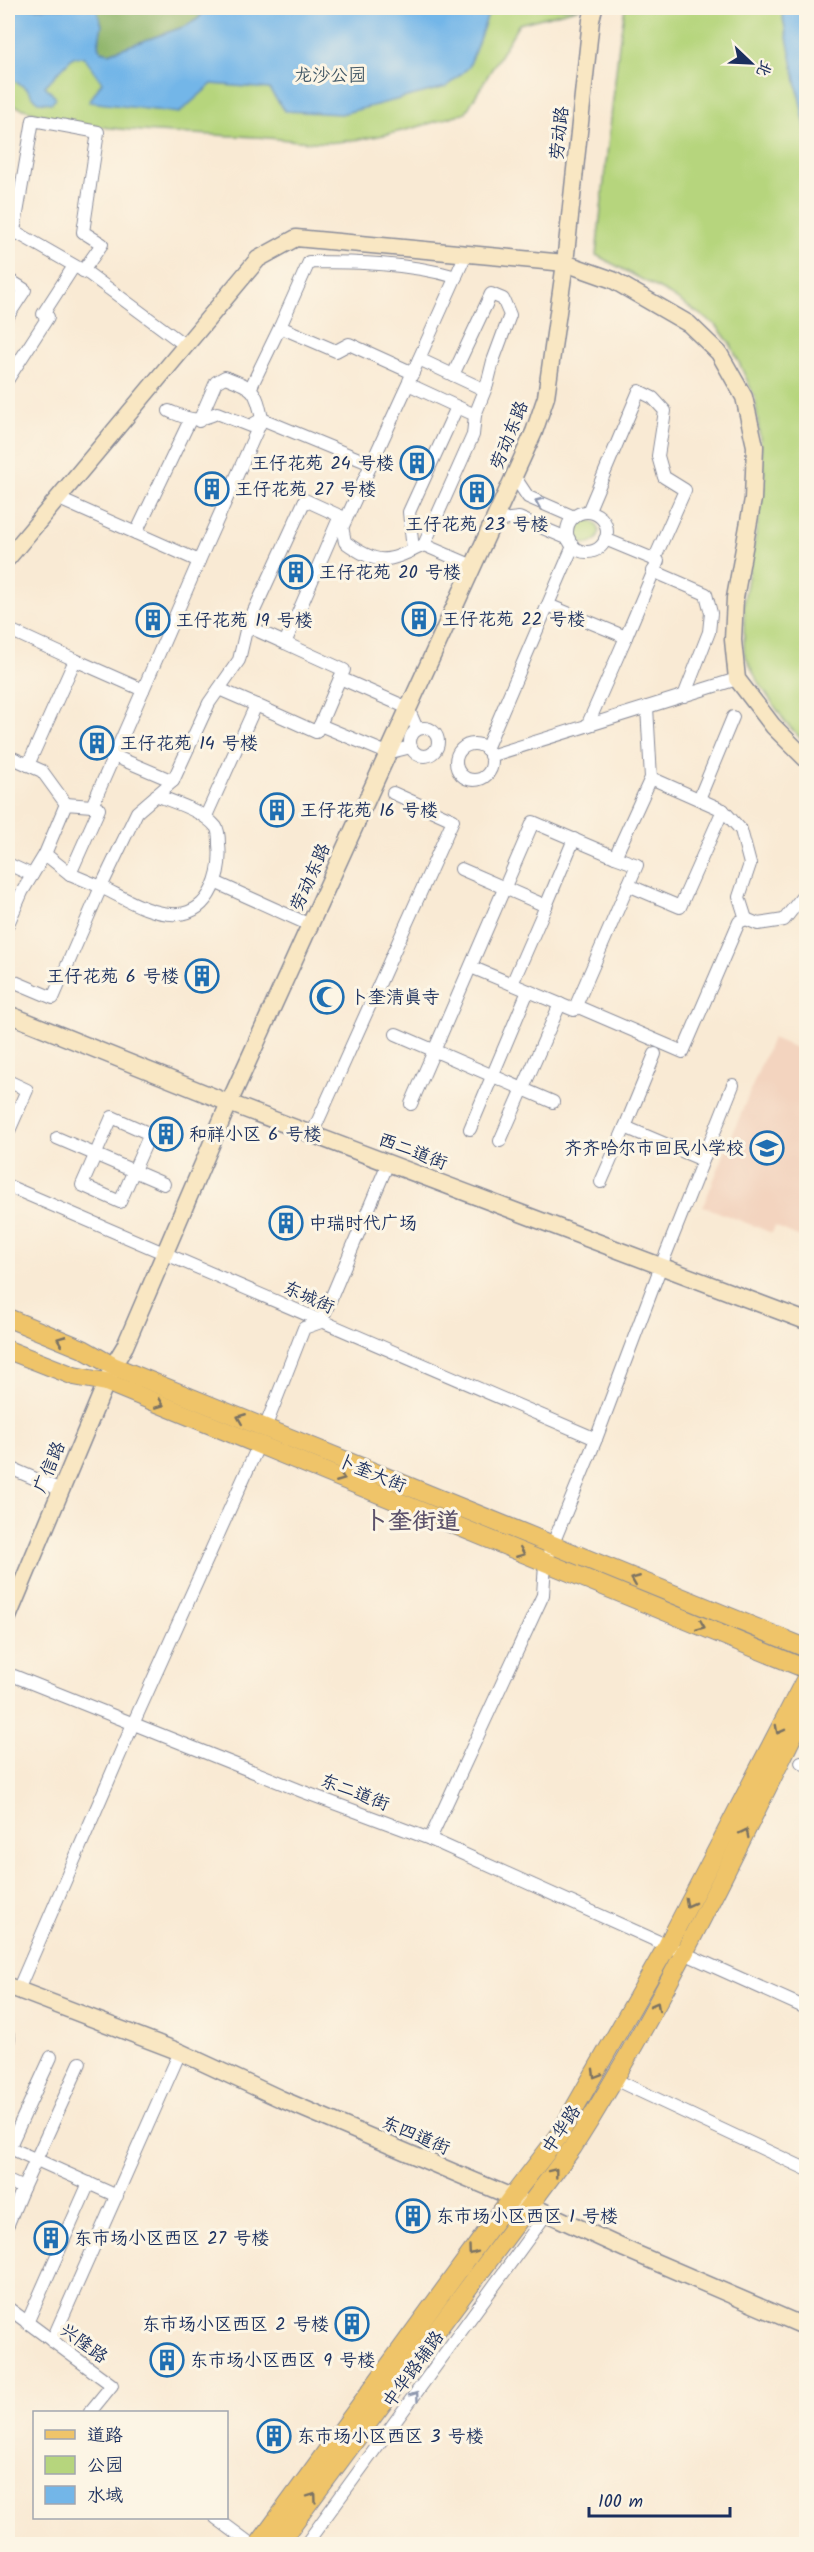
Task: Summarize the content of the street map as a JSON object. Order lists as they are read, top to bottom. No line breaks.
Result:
{"streets":{"main road":["劳动路","劳动东路","西二道街","广信路","卜奎大街","中华路","东四道街"],"street":["东城街","东二道街","兴隆路","中华路辅路"]},"crossings":[["劳动路","劳动东路"],["劳动东路","西二道街"],["劳动东路","东城街"],["劳动东路","广信路"],["劳动东路","卜奎大街"],["广信路","卜奎大街"],["东二道街","中华路"],["中华路","东四道街"],["东四道街","中华路辅路"]],"one_way":["中华路辅路"],"districts":["卜奎街道"],"parks":["龙沙公园"],"places":{"building":["王仔花苑 24 号楼","王仔花苑 27 号楼","王仔花苑 23 号楼","王仔花苑 20 号楼","王仔花苑 22 号楼","王仔花苑 19 号楼","王仔花苑 14 号楼","王仔花苑 16 号楼","王仔花苑 6 号楼","和祥小区 6 号楼","中瑞时代广场","东市场小区西区 1 号楼","东市场小区西区 27 号楼","东市场小区西区 2 号楼","东市场小区西区 9 号楼","东市场小区西区 3 号楼"],"mosque":["卜奎清真寺"],"school or university":["齐齐哈尔市回民小学校"]},"legend":["道路","公园","水域"],"scale_bar":"100 m","north":"bottom right"}
